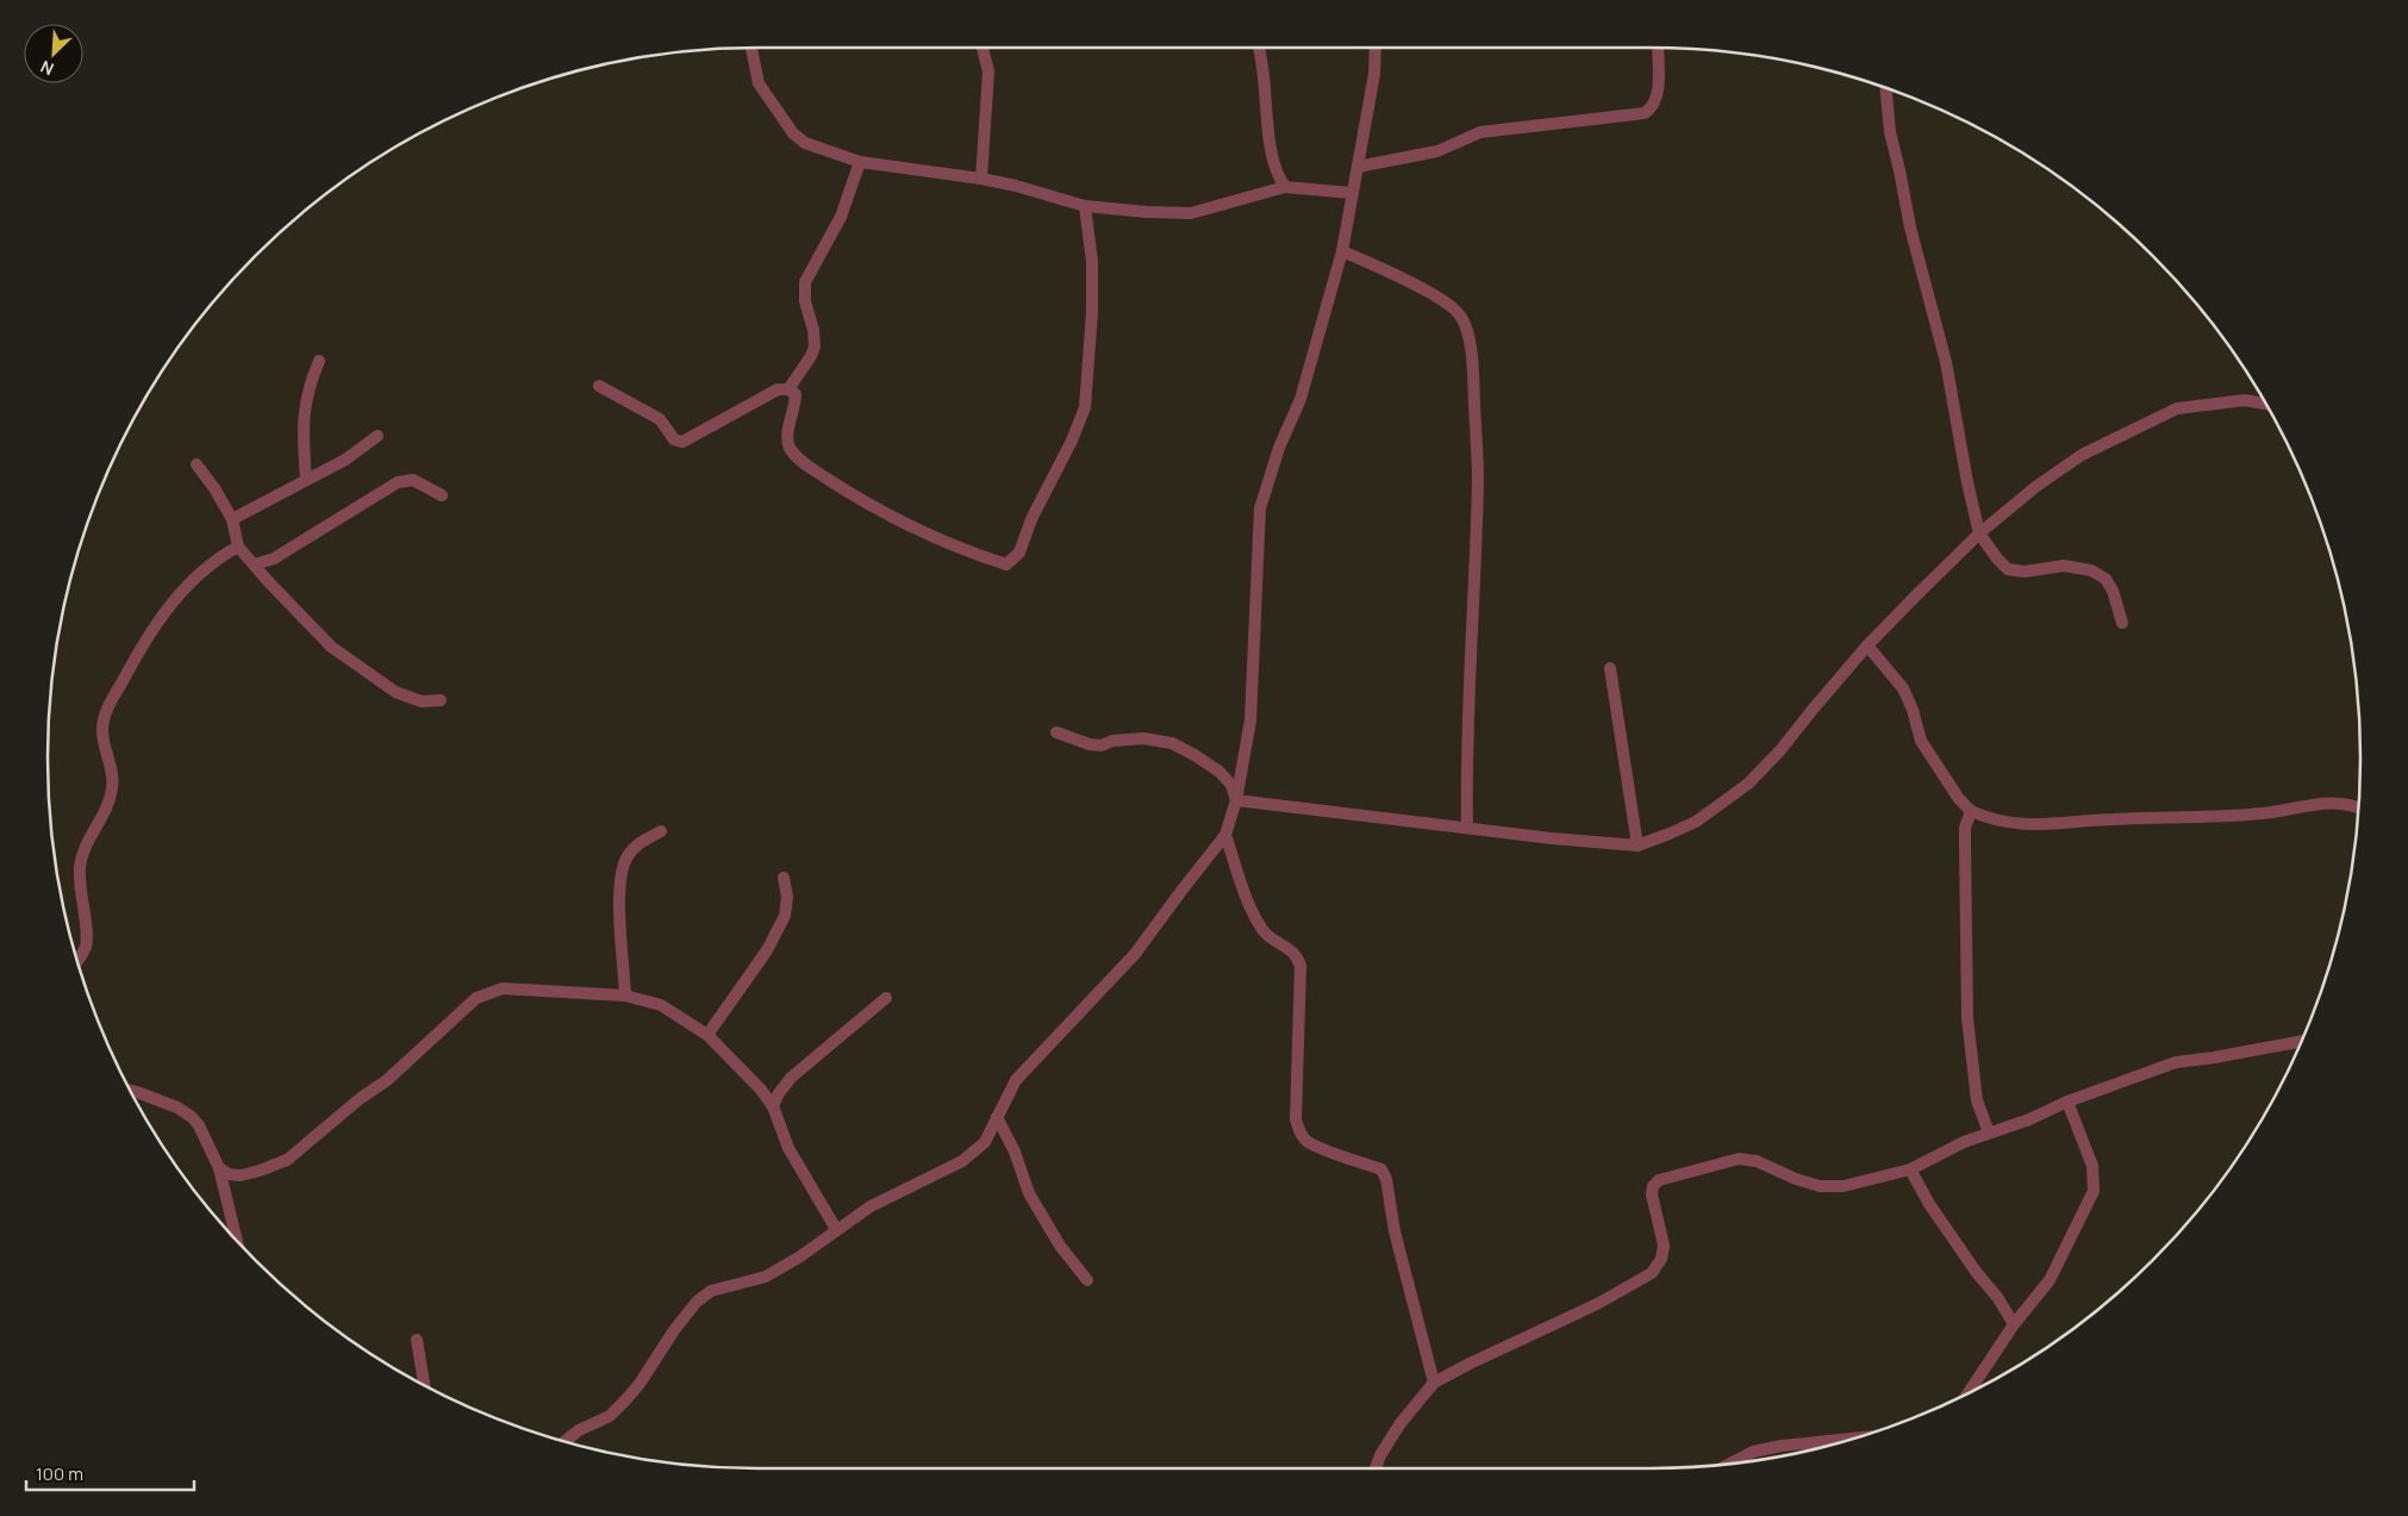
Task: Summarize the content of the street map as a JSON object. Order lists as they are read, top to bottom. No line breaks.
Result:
{"scale_bar":"100 m","north":"bottom left"}
